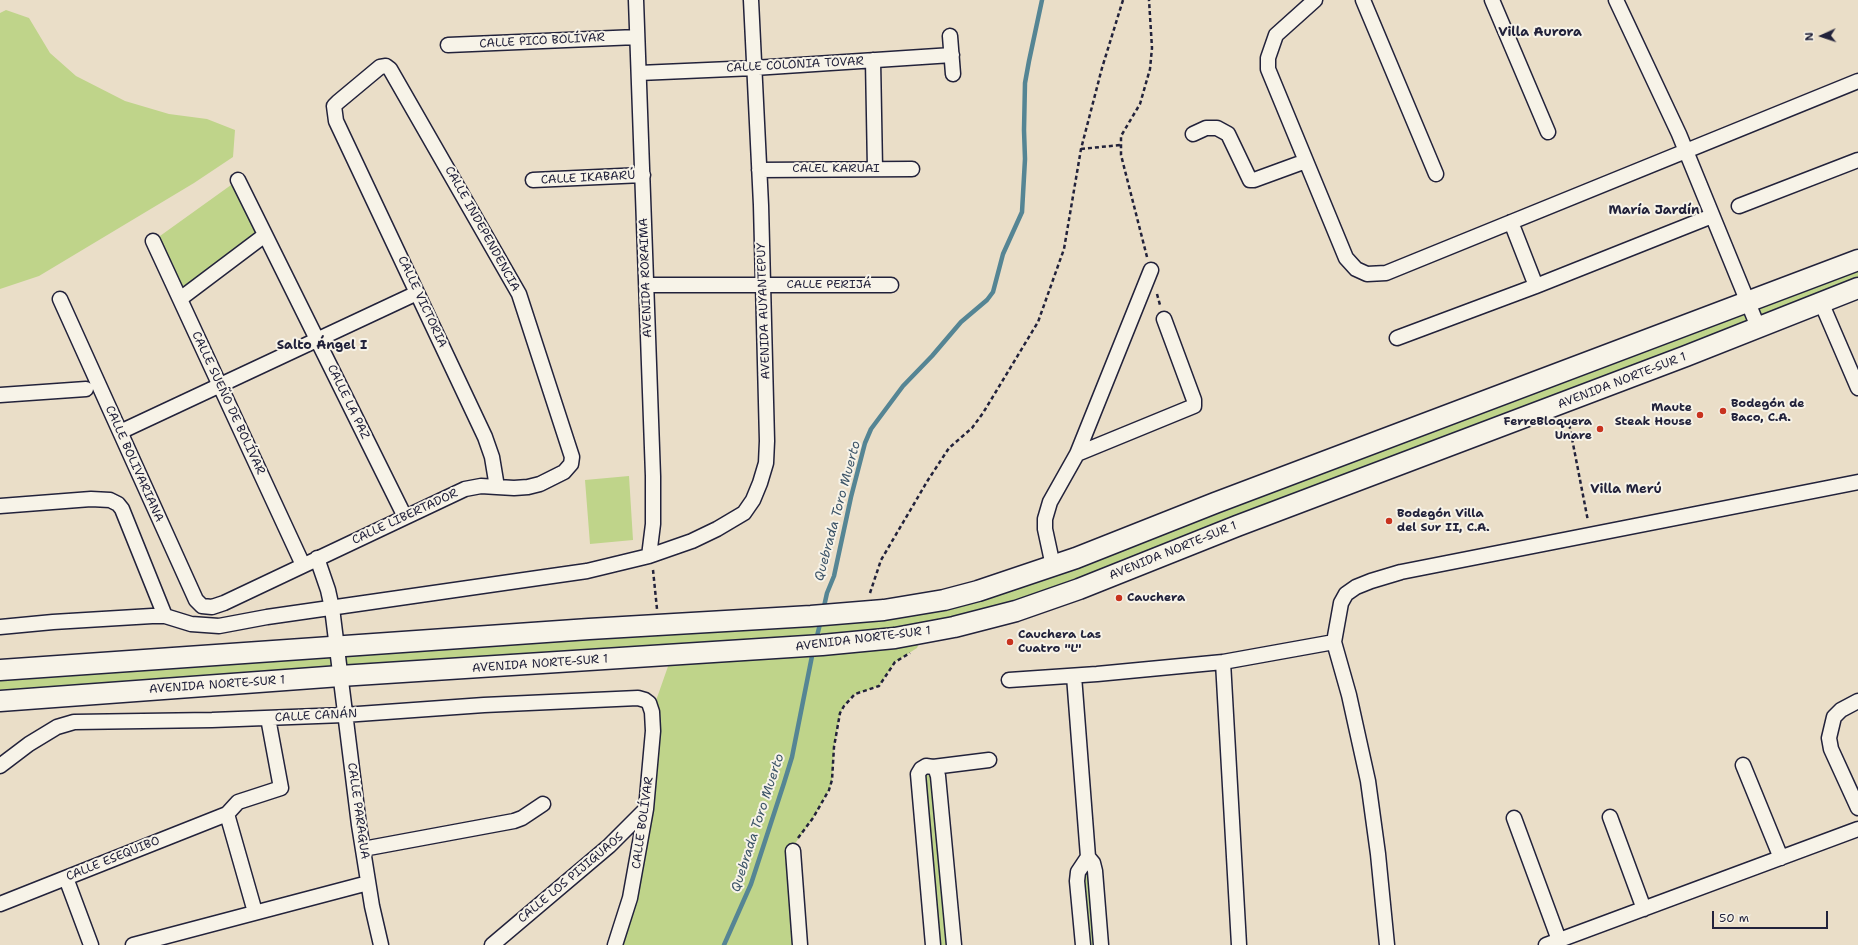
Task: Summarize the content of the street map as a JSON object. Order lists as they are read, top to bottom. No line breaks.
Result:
{"streets":{"main road":["AVENIDA NORTE-SUR 1"],"street":["CALLE PICO BOLÍVAR","CALLE COLONIA TOVAR","CALEL KARUAI","CALLE IKABARÚ","CALLE INDEPENDENCIA","AVENIDA RORAIMA","CALLE PERIJÁ","CALLE VICTORIA","AVENIDA AUYANTEPUY","CALLE LA PAZ","CALLE SUEÑO DE BOLÍVAR","CALLE BOLIVARIANA","CALLE LIBERTADOR","CALLE CANÁN","CALLE PARAGUA","CALLE BOLÍVAR","CALLE ESEQUIBO","CALLE LOS PIJIGUAOS"]},"crossings":[["CALLE PICO BOLÍVAR","AVENIDA RORAIMA"],["CALLE COLONIA TOVAR","AVENIDA RORAIMA"],["CALLE COLONIA TOVAR","AVENIDA AUYANTEPUY"],["CALEL KARUAI","AVENIDA AUYANTEPUY"],["CALLE IKABARÚ","AVENIDA RORAIMA"],["CALLE INDEPENDENCIA","CALLE VICTORIA"],["CALLE INDEPENDENCIA","CALLE LIBERTADOR"],["AVENIDA RORAIMA","CALLE PERIJÁ"],["AVENIDA RORAIMA","AVENIDA AUYANTEPUY"],["CALLE PERIJÁ","AVENIDA AUYANTEPUY"],["CALLE VICTORIA","CALLE LIBERTADOR"],["AVENIDA AUYANTEPUY","CALLE PARAGUA"],["AVENIDA NORTE-SUR 1","CALLE PARAGUA"],["CALLE LA PAZ","CALLE LIBERTADOR"],["CALLE SUEÑO DE BOLÍVAR","CALLE LIBERTADOR"],["CALLE BOLIVARIANA","CALLE LIBERTADOR"],["CALLE LIBERTADOR","CALLE PARAGUA"],["CALLE CANÁN","CALLE PARAGUA"],["CALLE CANÁN","CALLE BOLÍVAR"],["CALLE BOLÍVAR","CALLE LOS PIJIGUAOS"]],"districts":["Villa Aurora","María Jardín","Salto Ángel I","Villa Merú"],"water":["Quebrada Toro Muerto"],"places":["Bodegón de Baco, C.A.","Maute Steak House","FerreBloquera Unare","Bodegón Villa del Sur II, C.A.","Cauchera","Cauchera Las Cuatro \"L\""],"scale_bar":"50 m","north":"left"}
